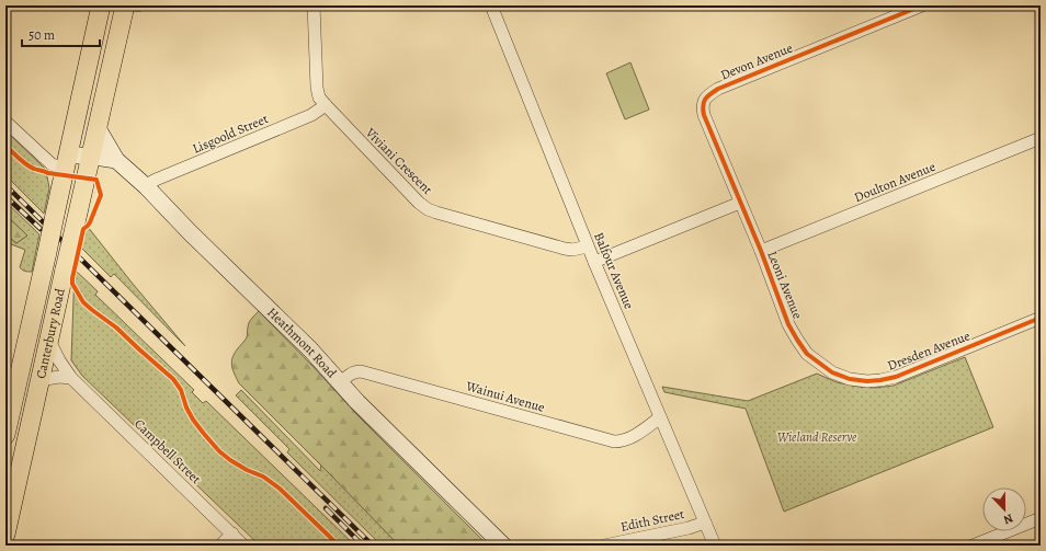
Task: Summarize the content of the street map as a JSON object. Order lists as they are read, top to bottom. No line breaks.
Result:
{"streets":{"main road":["Canterbury Road"],"street":["Devon Avenue","Lisgoold Street","Viviani Crescent","Doulton Avenue","Balfour Avenue","Leoni Avenue","Heathmont Road","Dresden Avenue","Wainui Avenue","Campbell Street","Edith Street"]},"crossings":[["Devon Avenue","Leoni Avenue"],["Lisgoold Street","Viviani Crescent"],["Lisgoold Street","Heathmont Road"],["Viviani Crescent","Balfour Avenue"],["Doulton Avenue","Leoni Avenue"],["Balfour Avenue","Wainui Avenue"],["Balfour Avenue","Edith Street"],["Leoni Avenue","Dresden Avenue"],["Canterbury Road","Campbell Street"],["Heathmont Road","Wainui Avenue"]],"parks":["Wieland Reserve"],"scale_bar":"50 m","north":"bottom"}
